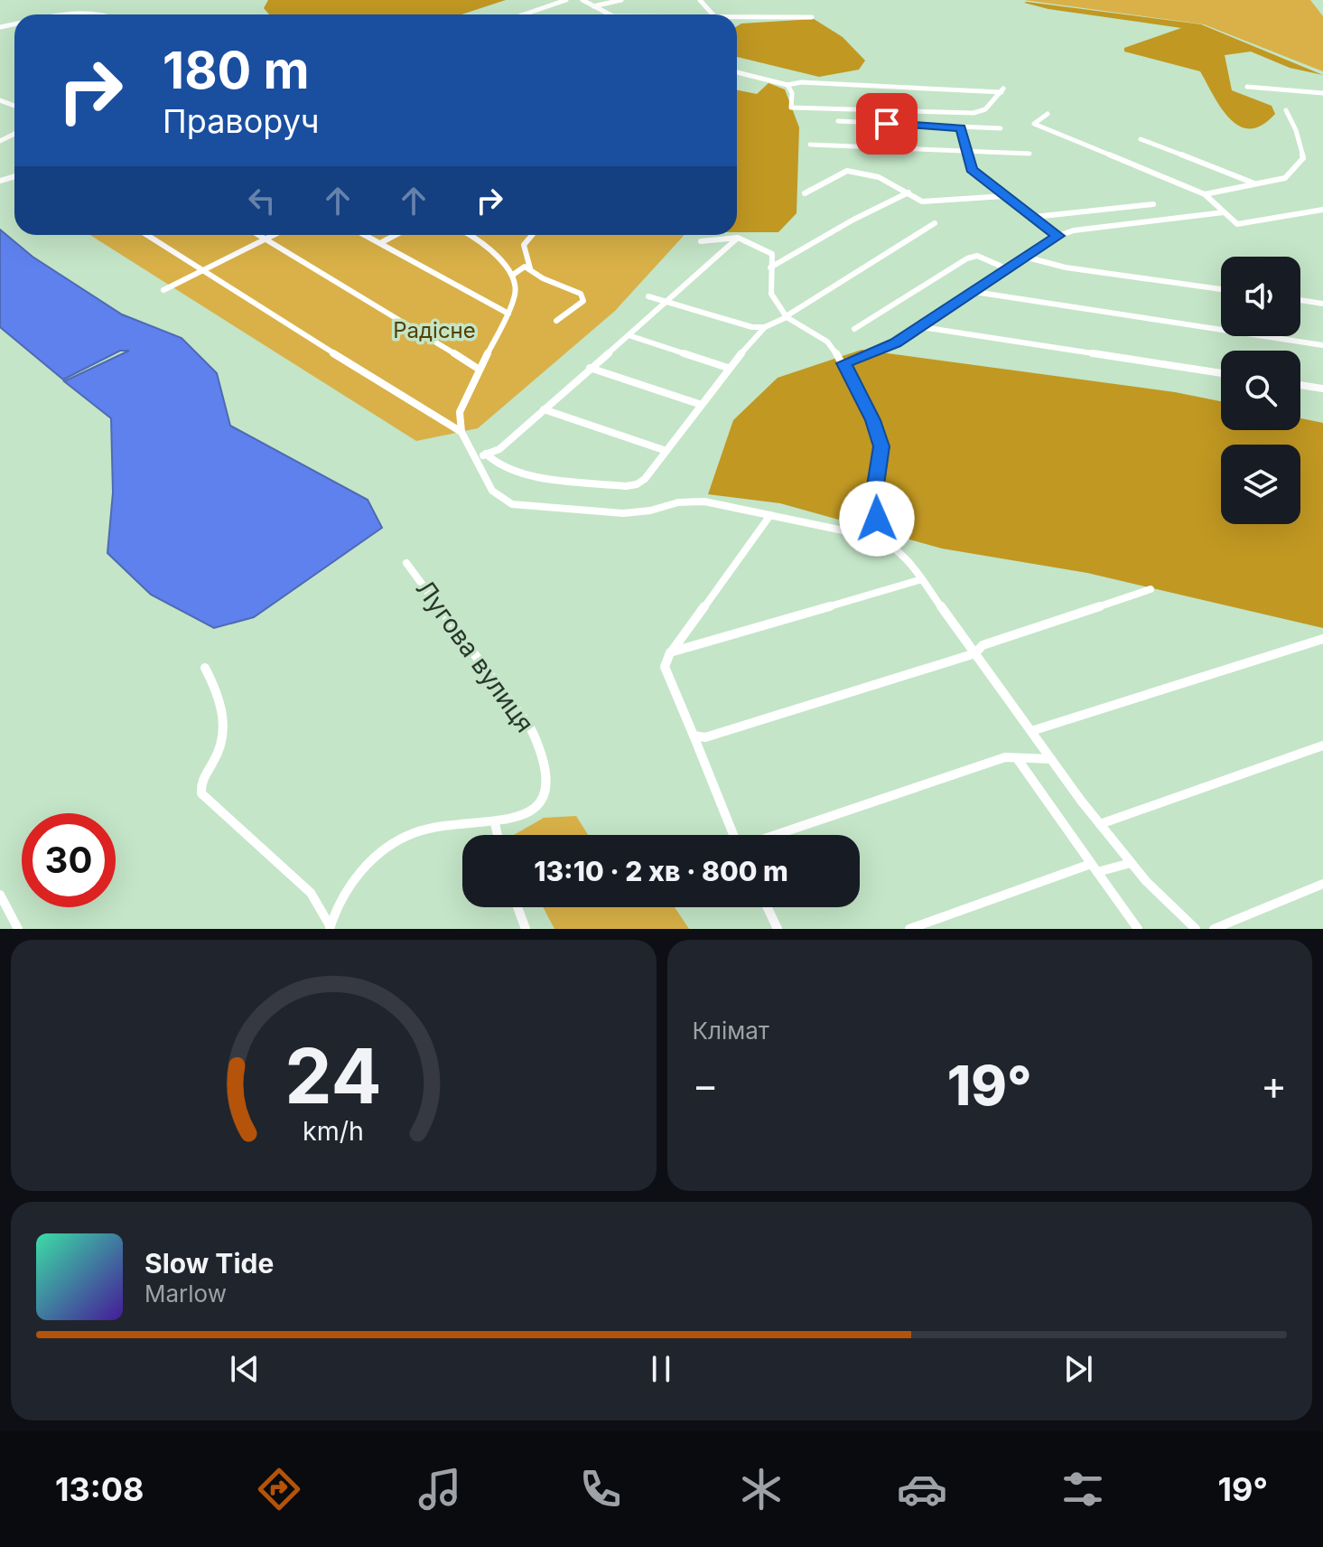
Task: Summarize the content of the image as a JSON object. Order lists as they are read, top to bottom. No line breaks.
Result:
{"streets":{"street":["Лугова вулиця"]},"parks":["Радісне"],"page":{"turn":["180 m","Праворуч"],"limit":"30","trip":"13:10 · 2 хв · 800 m","tile":"Клімат","heat":["−","19°","+"],"song":["Slow Tide","Marlow"],"tabs":["13:08","19°"],"gauge":["24","km/h"]}}
